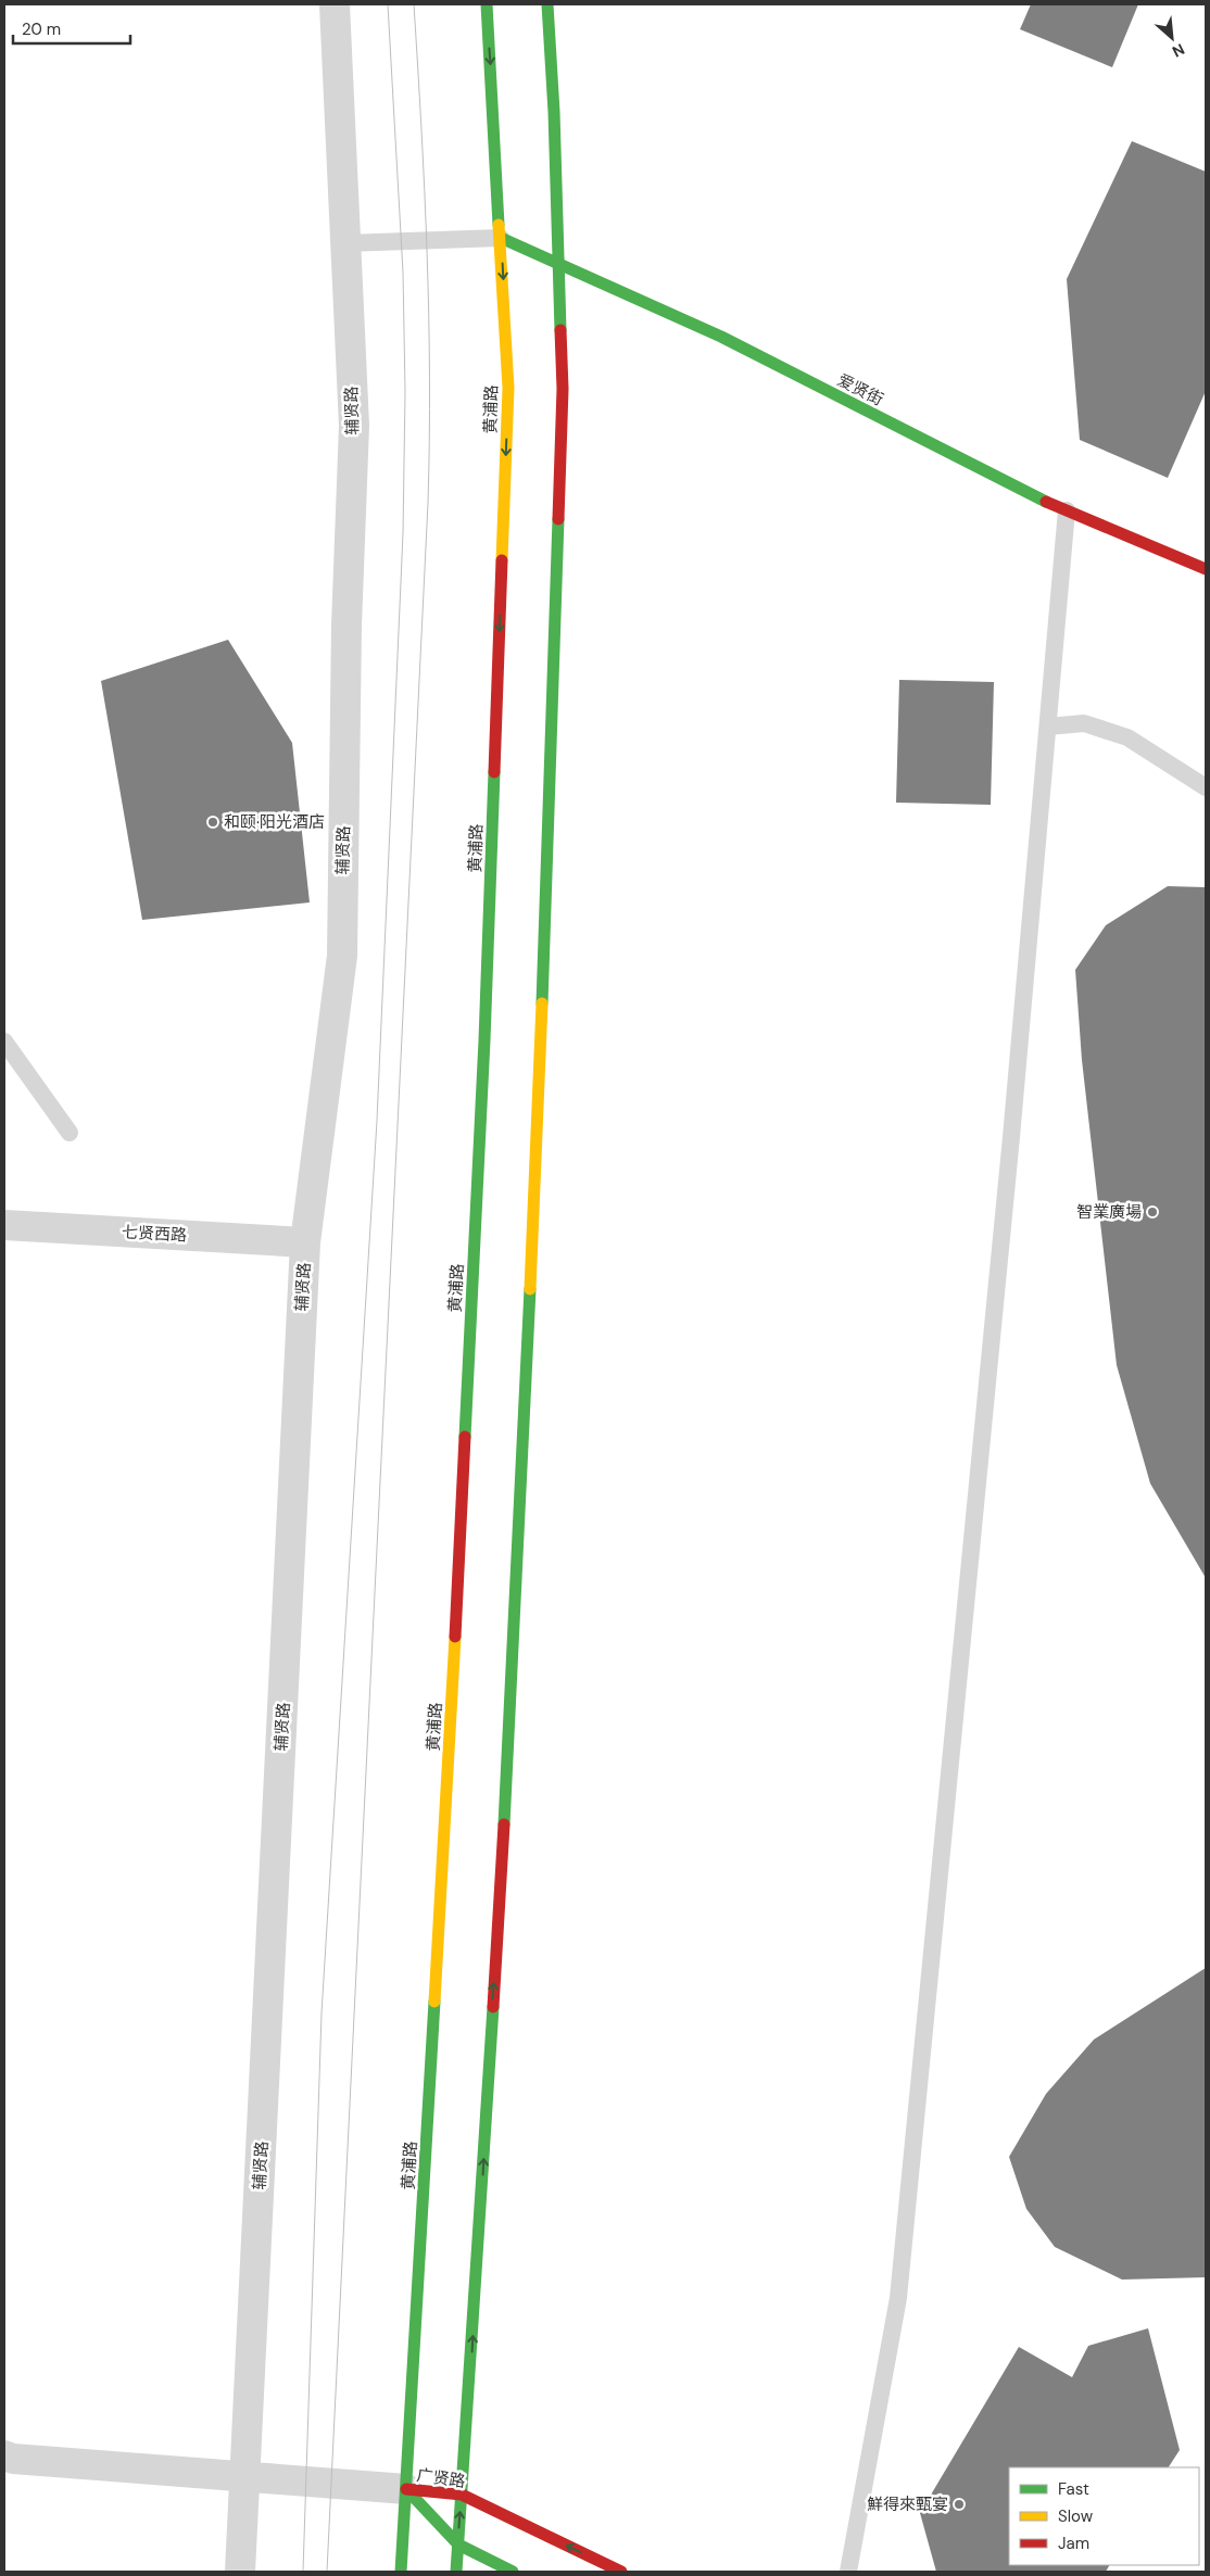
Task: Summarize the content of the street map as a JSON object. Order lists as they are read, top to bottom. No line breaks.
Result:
{"streets":{"main road":["爱贤街","黄浦路","广贤路"],"street":["辅贤路","七贤西路"]},"crossings":[["爱贤街","黄浦路"],["黄浦路","广贤路"],["辅贤路","七贤西路"]],"places":["和颐·阳光酒店","智業廣場","鮮得來甄宴"],"legend":["Fast","Slow","Jam"],"scale_bar":"20 m","north":"bottom right"}
